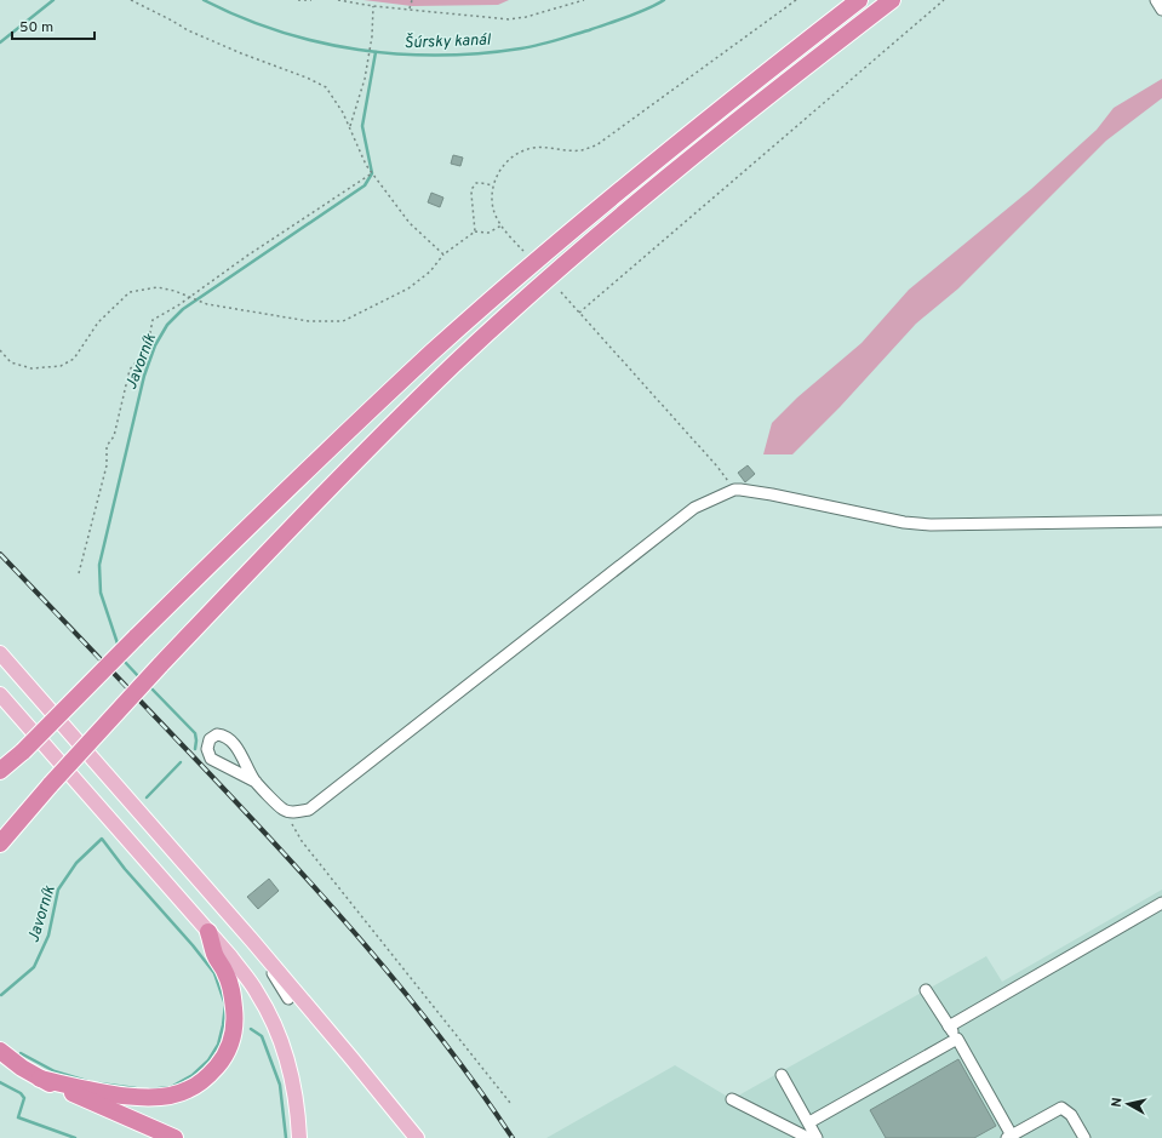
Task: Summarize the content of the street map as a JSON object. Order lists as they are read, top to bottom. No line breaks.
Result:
{"water":["Šúrsky kanál","Javorník"],"scale_bar":"50 m","north":"left"}
